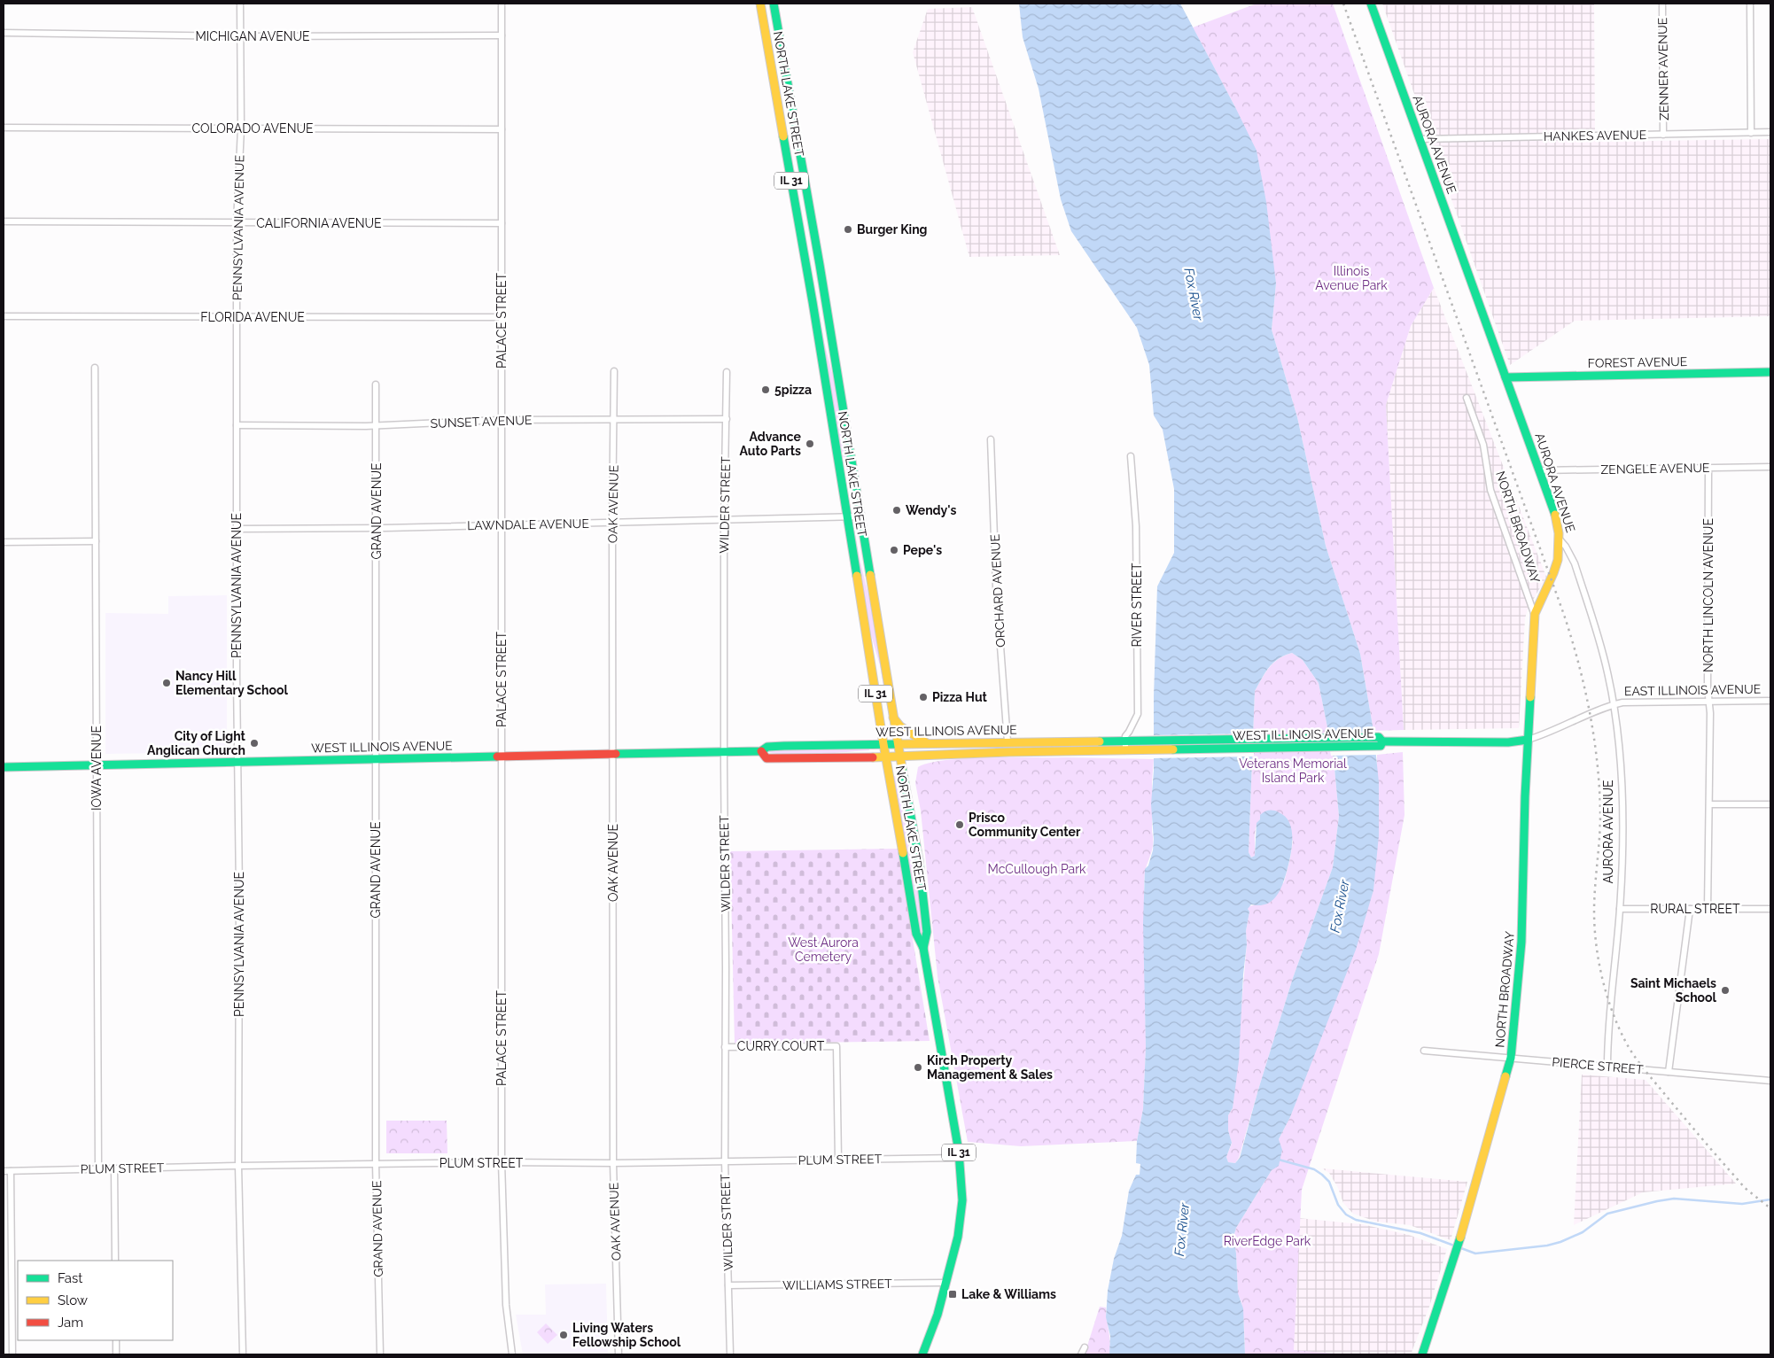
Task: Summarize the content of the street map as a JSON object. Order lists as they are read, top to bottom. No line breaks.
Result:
{"streets":{"main road":["NORTH LAKE STREET","AURORA AVENUE","IL 31","FOREST AVENUE","NORTH BROADWAY","EAST ILLINOIS AVENUE","WEST ILLINOIS AVENUE"],"street":["MICHIGAN AVENUE","ZENNER AVENUE","COLORADO AVENUE","HANKES AVENUE","CALIFORNIA AVENUE","PENNSYLVANIA AVENUE","FLORIDA AVENUE","PALACE STREET","SUNSET AVENUE","ZENGELE AVENUE","OAK AVENUE","WILDER STREET","GRAND AVENUE","LAWNDALE AVENUE","ORCHARD AVENUE","NORTH LINCOLN AVENUE","RIVER STREET","IOWA AVENUE","RURAL STREET","CURRY COURT","PIERCE STREET","PLUM STREET","WILLIAMS STREET"]},"crossings":[["MICHIGAN AVENUE","PENNSYLVANIA AVENUE"],["MICHIGAN AVENUE","PALACE STREET"],["ZENNER AVENUE","HANKES AVENUE"],["NORTH LAKE STREET","LAWNDALE AVENUE"],["NORTH LAKE STREET","WEST ILLINOIS AVENUE"],["NORTH LAKE STREET","PLUM STREET"],["NORTH LAKE STREET","WILLIAMS STREET"],["COLORADO AVENUE","PENNSYLVANIA AVENUE"],["COLORADO AVENUE","PALACE STREET"],["HANKES AVENUE","AURORA AVENUE"],["AURORA AVENUE","FOREST AVENUE"],["AURORA AVENUE","ZENGELE AVENUE"],["AURORA AVENUE","NORTH BROADWAY"],["AURORA AVENUE","EAST ILLINOIS AVENUE"],["AURORA AVENUE","RURAL STREET"],["AURORA AVENUE","PIERCE STREET"],["CALIFORNIA AVENUE","PENNSYLVANIA AVENUE"],["CALIFORNIA AVENUE","PALACE STREET"],["PENNSYLVANIA AVENUE","FLORIDA AVENUE"],["PENNSYLVANIA AVENUE","SUNSET AVENUE"],["PENNSYLVANIA AVENUE","LAWNDALE AVENUE"],["PENNSYLVANIA AVENUE","WEST ILLINOIS AVENUE"],["PENNSYLVANIA AVENUE","PLUM STREET"],["FLORIDA AVENUE","PALACE STREET"],["PALACE STREET","SUNSET AVENUE"],["PALACE STREET","LAWNDALE AVENUE"],["PALACE STREET","WEST ILLINOIS AVENUE"],["PALACE STREET","PLUM STREET"],["SUNSET AVENUE","OAK AVENUE"],["SUNSET AVENUE","WILDER STREET"],["SUNSET AVENUE","GRAND AVENUE"],["ZENGELE AVENUE","NORTH LINCOLN AVENUE"],["OAK AVENUE","LAWNDALE AVENUE"],["OAK AVENUE","WEST ILLINOIS AVENUE"],["OAK AVENUE","PLUM STREET"],["WILDER STREET","LAWNDALE AVENUE"],["WILDER STREET","WEST ILLINOIS AVENUE"],["WILDER STREET","CURRY COURT"],["WILDER STREET","PLUM STREET"],["WILDER STREET","WILLIAMS STREET"],["GRAND AVENUE","LAWNDALE AVENUE"],["GRAND AVENUE","WEST ILLINOIS AVENUE"],["GRAND AVENUE","PLUM STREET"],["NORTH BROADWAY","EAST ILLINOIS AVENUE"],["NORTH BROADWAY","PIERCE STREET"],["ORCHARD AVENUE","WEST ILLINOIS AVENUE"],["NORTH LINCOLN AVENUE","EAST ILLINOIS AVENUE"],["NORTH LINCOLN AVENUE","RURAL STREET"],["RIVER STREET","WEST ILLINOIS AVENUE"],["EAST ILLINOIS AVENUE","WEST ILLINOIS AVENUE"],["WEST ILLINOIS AVENUE","IOWA AVENUE"],["IOWA AVENUE","PLUM STREET"],["CURRY COURT","PLUM STREET"]],"water":["Fox River"],"parks":["Illinois Avenue Park","Veterans Memorial Island Park","McCullough Park","West Aurora Cemetery","RiverEdge Park"],"places":{"other":["Burger King","5pizza","Advance Auto Parts","Wendy's","Pepe's","Nancy Hill Elementary School","Pizza Hut","City of Light Anglican Church","Prisco Community Center","Saint Michaels School","Kirch Property Management & Sales","Living Waters Fellowship School"],"transit":["Lake & Williams"]},"legend":["Fast","Slow","Jam"]}
